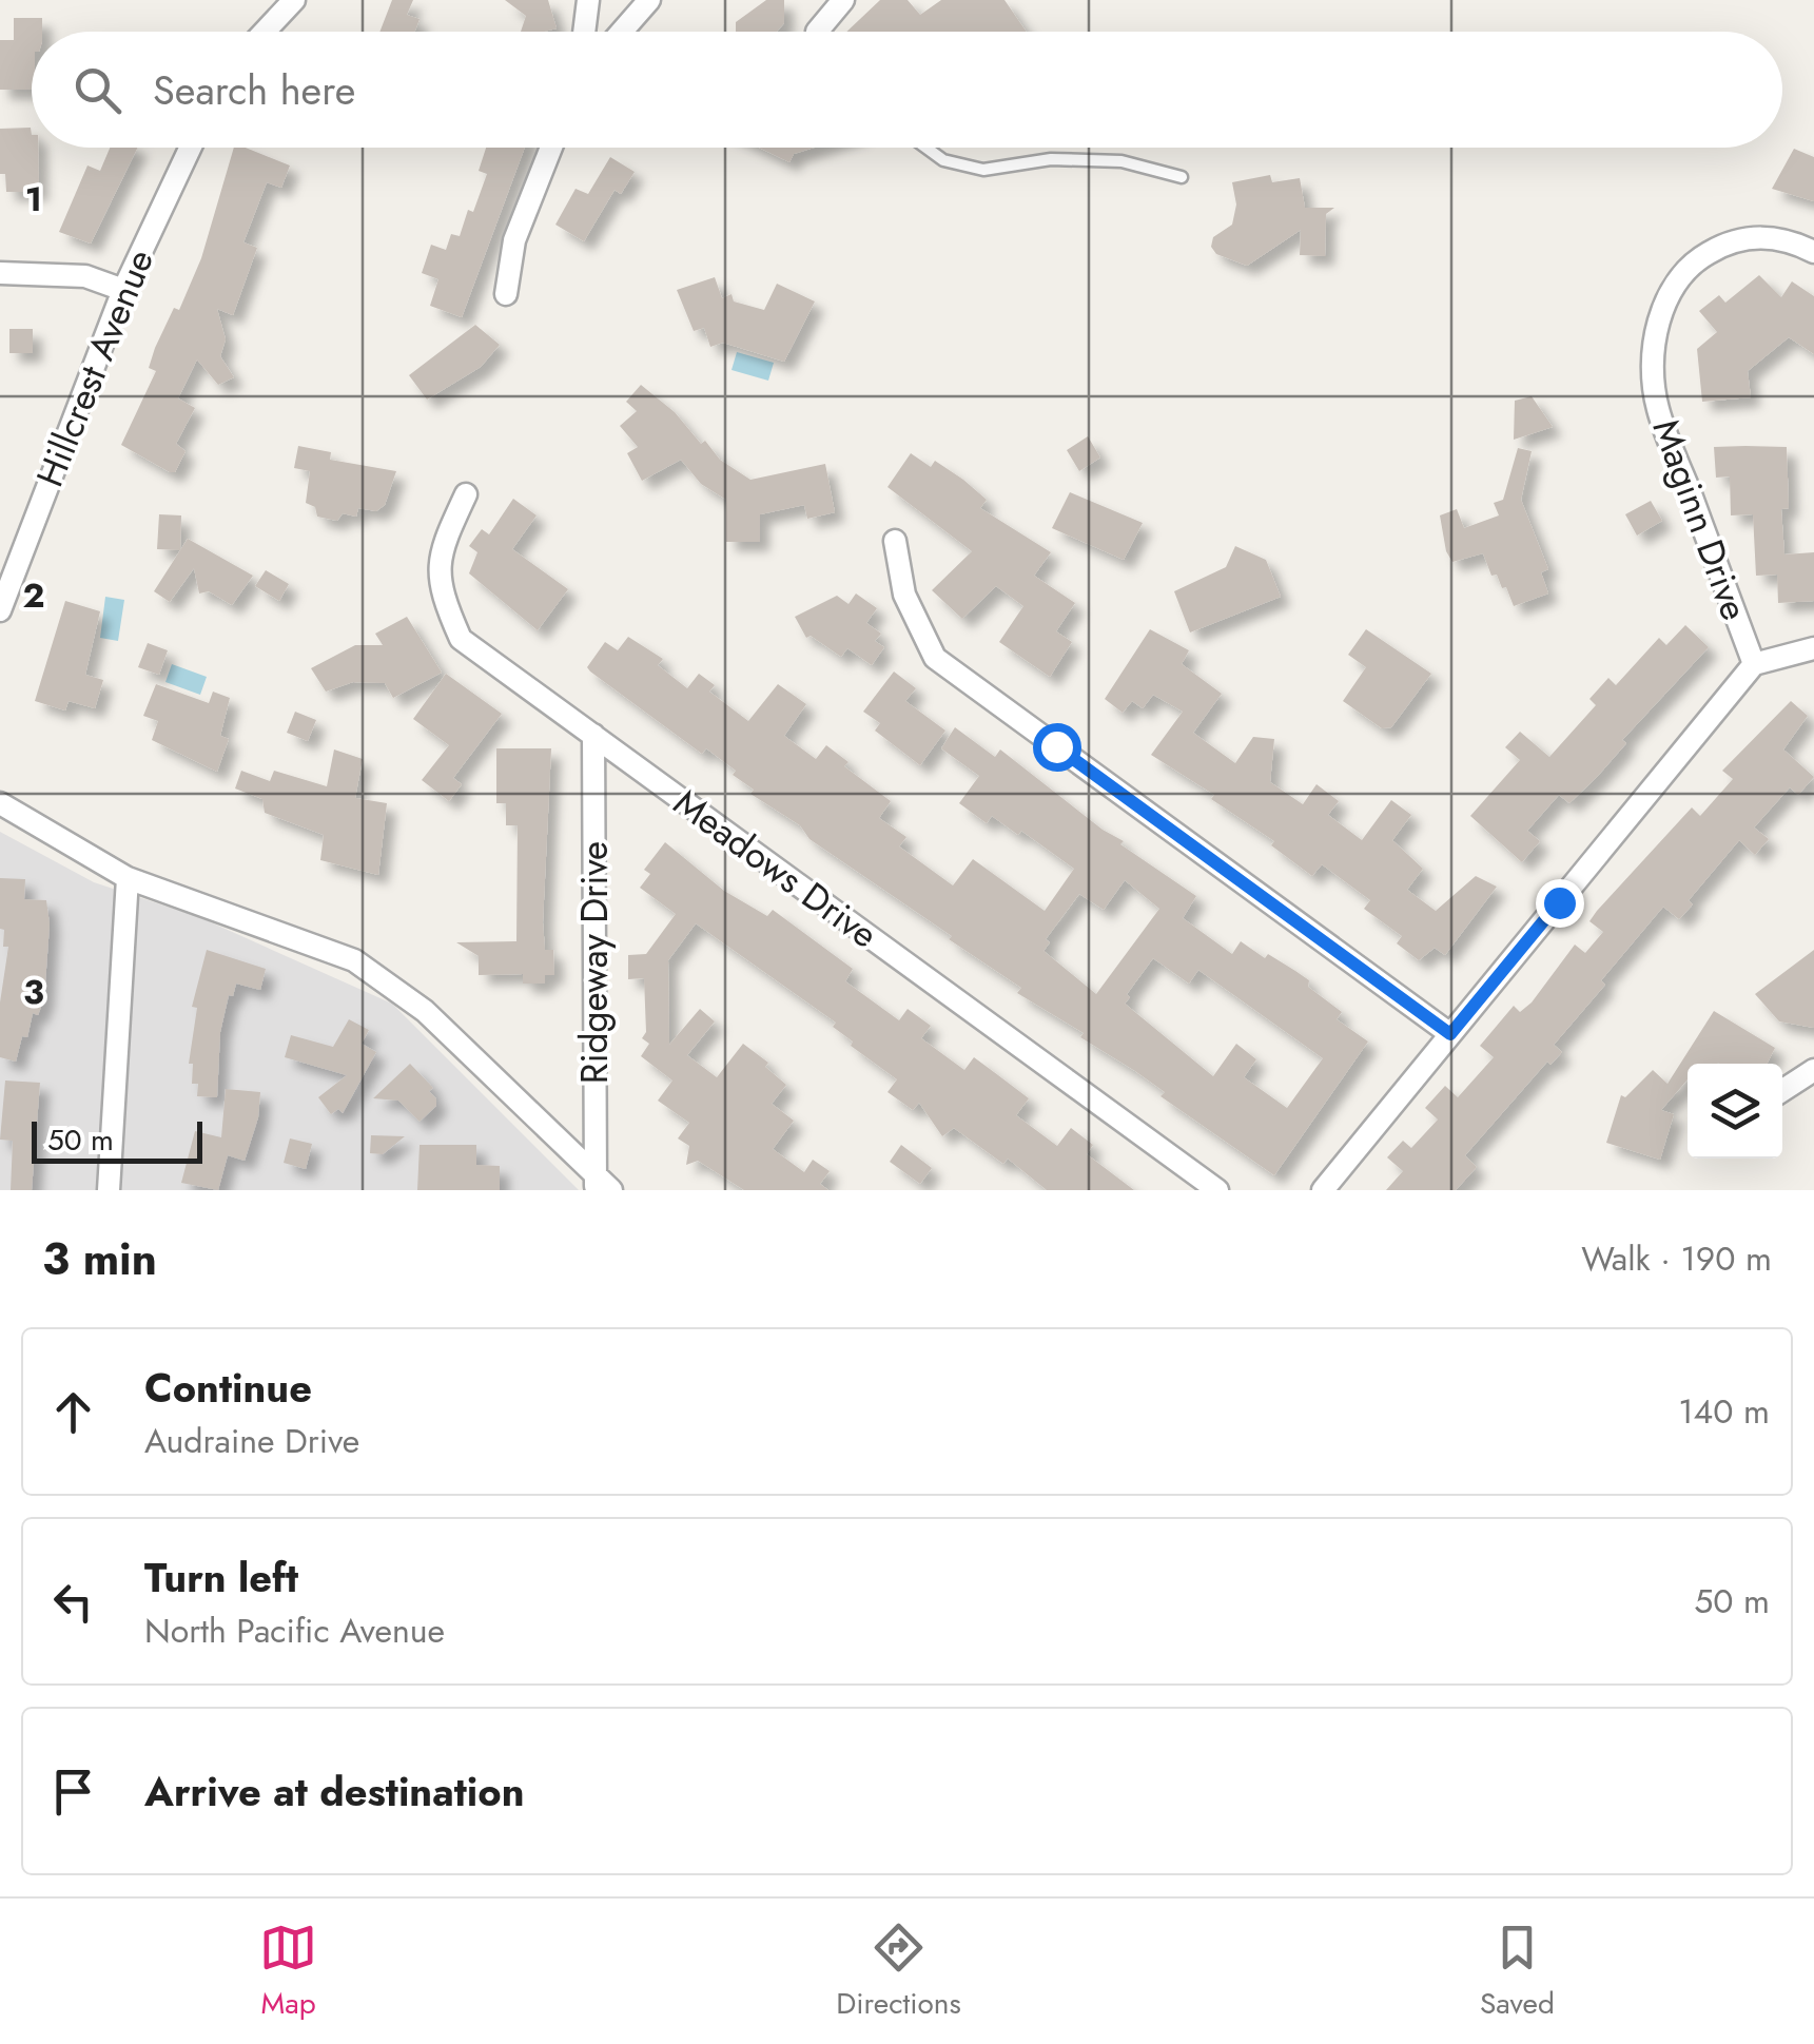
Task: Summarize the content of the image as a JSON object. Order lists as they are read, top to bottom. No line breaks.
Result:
{"streets":{"street":["Hillcrest Avenue","Maginn Drive","Meadows Drive","Ridgeway Drive"]},"crossings":[["Meadows Drive","Ridgeway Drive"]],"scale_bar":"50 m","page":{"search":"Search here","scale":"50 m","heading":["3 min","Walk · 190 m"],"list":[["Continue","Audraine Drive","140 m"],["Turn left","North Pacific Avenue","50 m"],"Arrive at destination"],"nav":["Map","Directions","Saved"]},"grid":{"rows":["1","2","3"]}}
